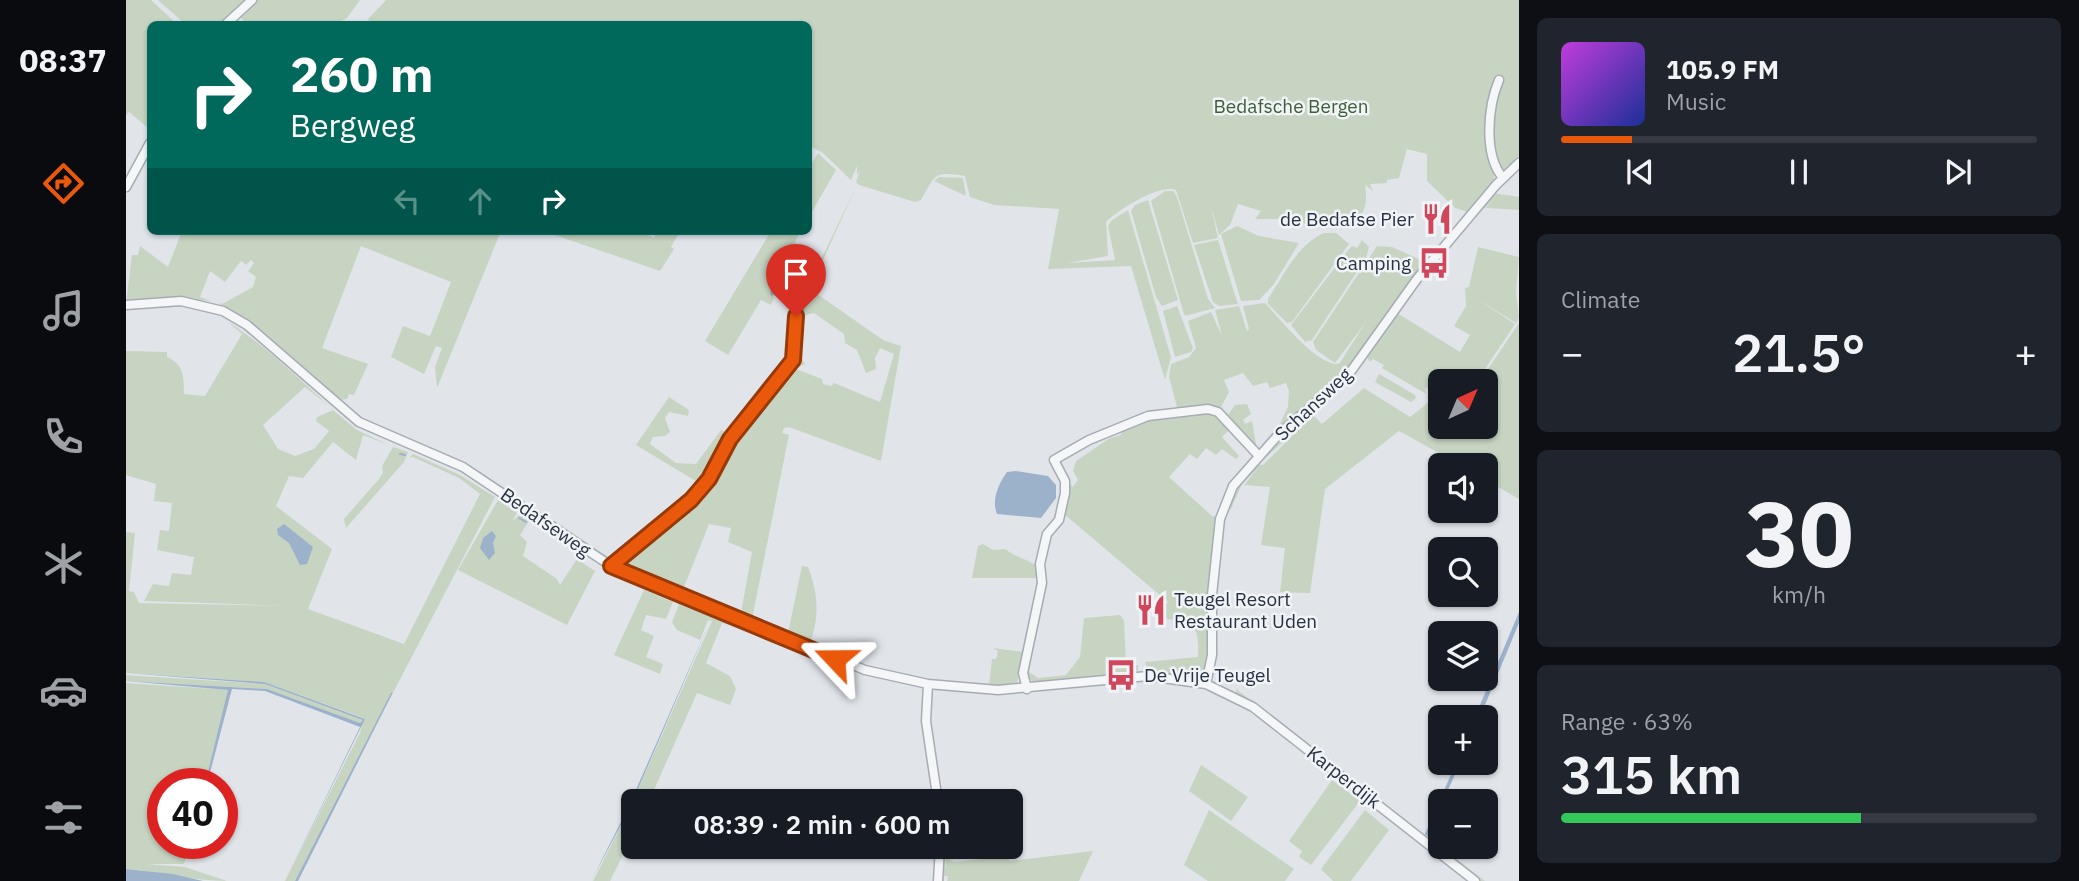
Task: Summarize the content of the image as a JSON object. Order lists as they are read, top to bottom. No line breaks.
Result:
{"streets":{"street":["Schansweg","Bedafseweg","Karperdijk"]},"crossings":[["Schansweg","Bedafseweg"],["Schansweg","Karperdijk"],["Bedafseweg","Karperdijk"]],"parks":["Bedafsche Bergen"],"places":{"restaurant":["de Bedafse Pier","Teugel Resort Restaurant Uden"],"bus stop":["Camping","De Vrije Teugel"]},"north":"top right","page":{"tabs":"08:37","turn":["260 m","Bergweg"],"song":["105.9 FM","Music"],"tile":["Climate",["30","km/h"],["Range · 63%","315 km"]],"heat":["−","21.5°","+"],"map_buttons":["+","−"],"limit":"40","trip":"08:39 · 2 min · 600 m"}}
